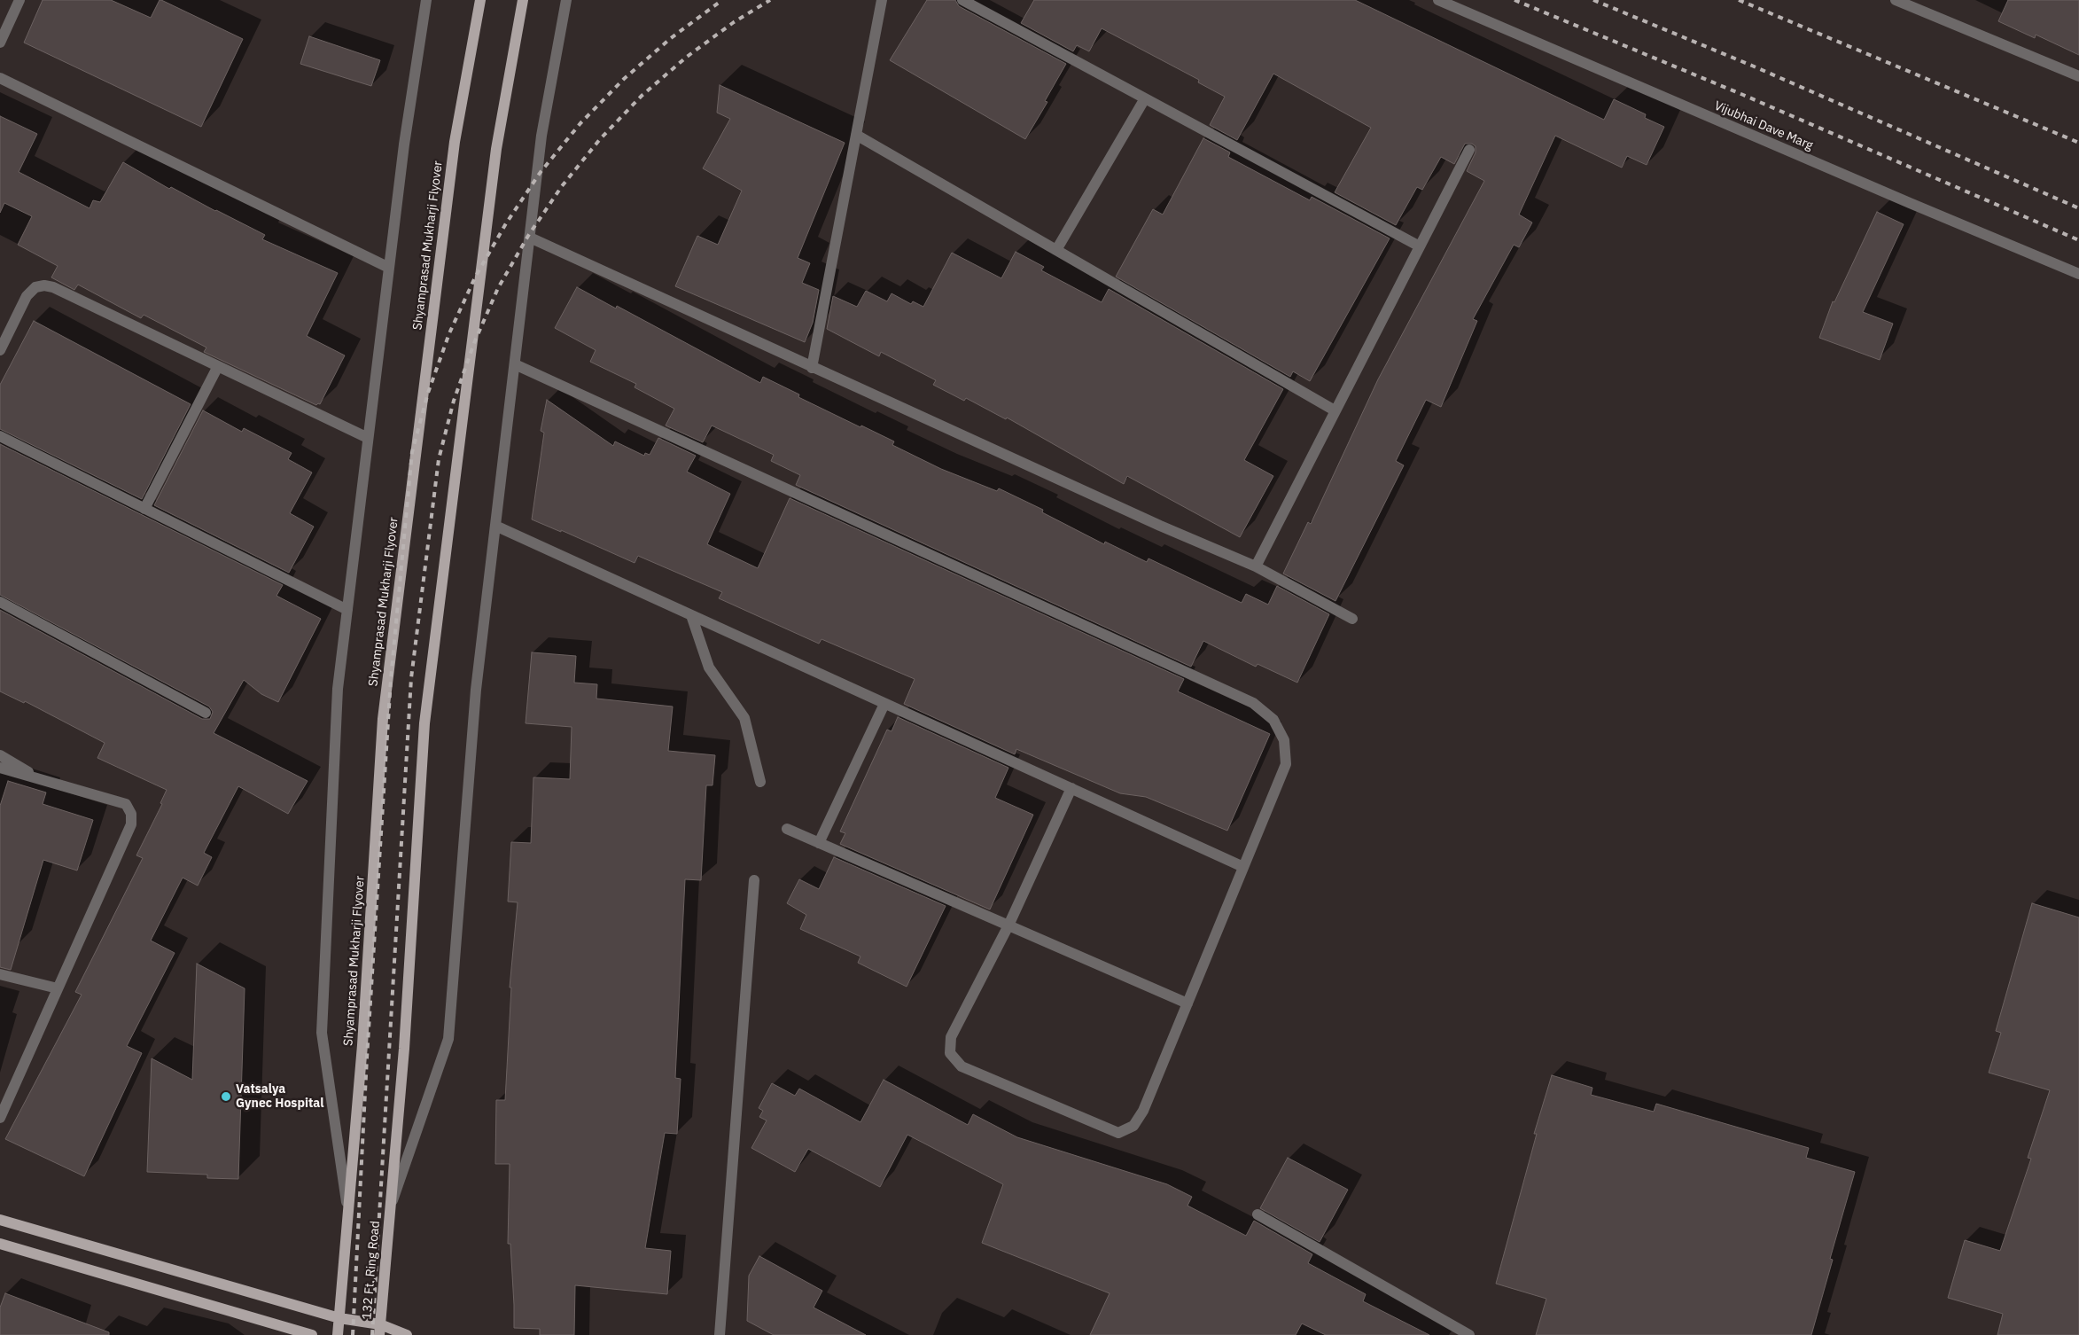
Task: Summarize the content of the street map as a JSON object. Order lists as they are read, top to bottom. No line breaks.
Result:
{"streets":{"main road":["Shyamprasad Mukharji Flyover","132 Ft. Ring Road"],"street":["Vijubhai Dave Marg"]},"places":["Vatsalya Gynec Hospital"]}
